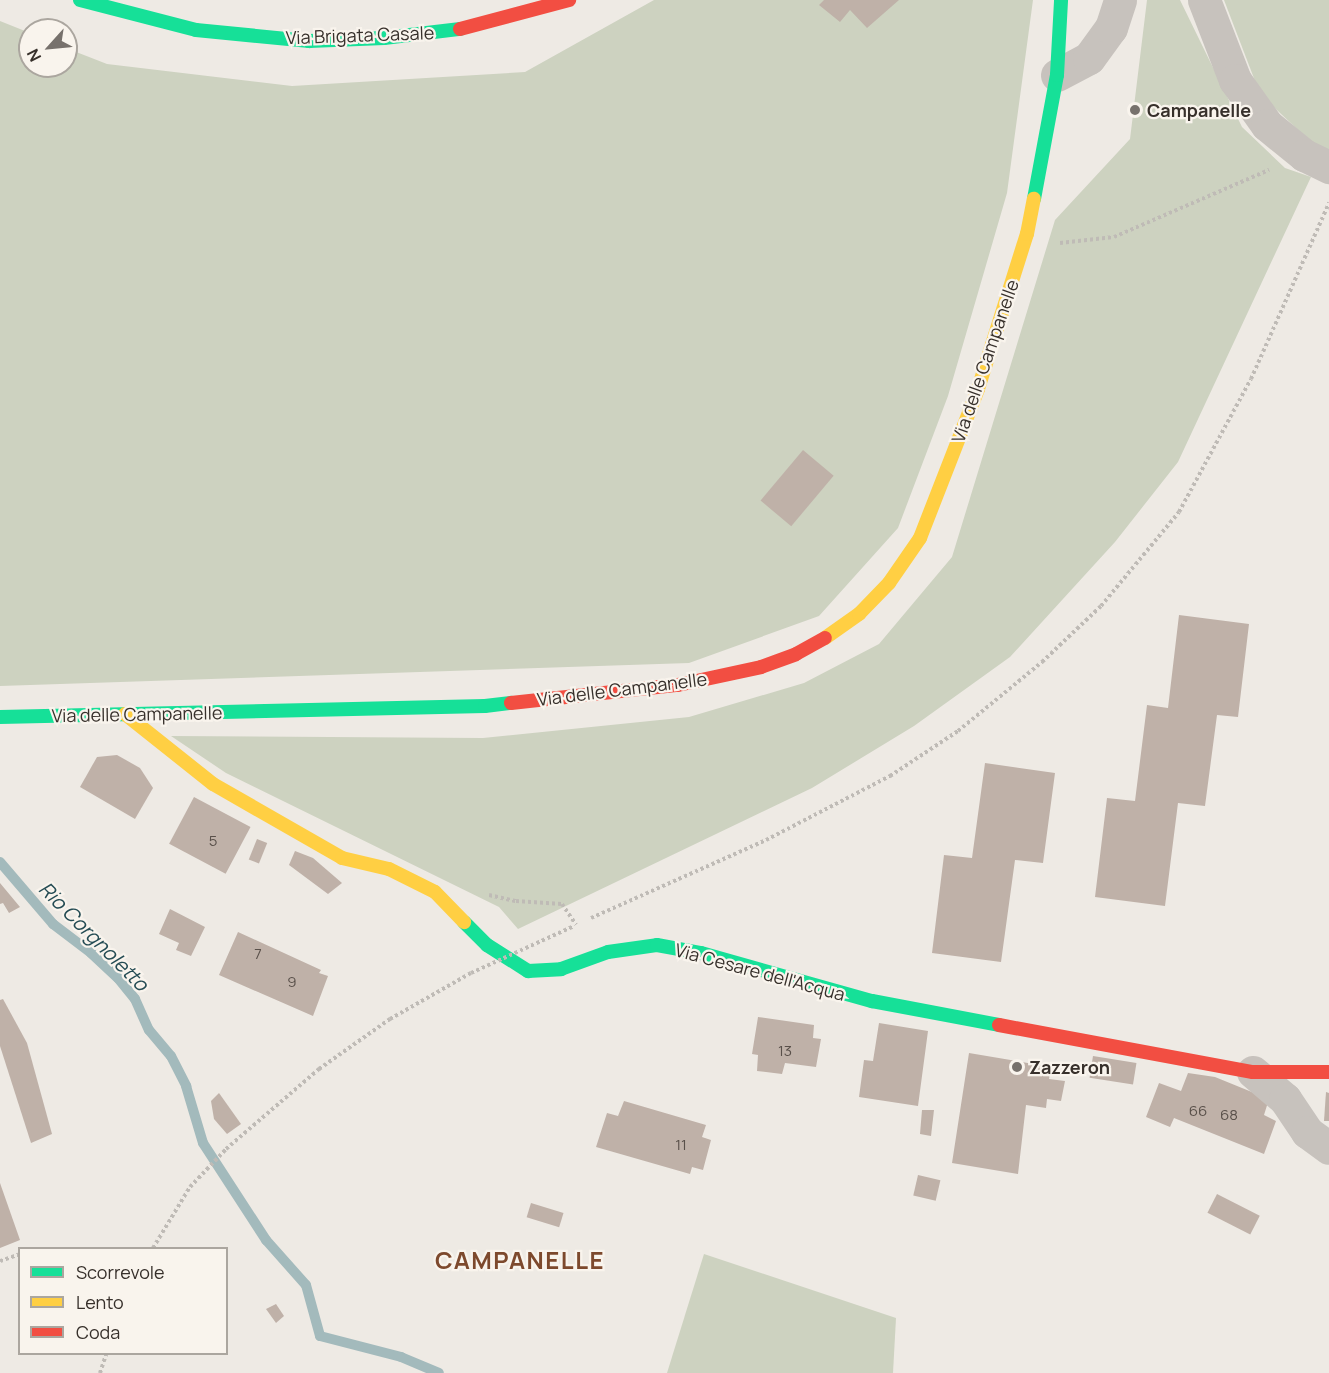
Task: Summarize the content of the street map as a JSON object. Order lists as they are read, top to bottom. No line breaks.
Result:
{"streets":{"street":["Via Brigata Casale","Via delle Campanelle","Via Cesare dell'Acqua"]},"crossings":[["Via delle Campanelle","Via Cesare dell'Acqua"]],"districts":["CAMPANELLE"],"water":["Rio Corgnoletto"],"places":["Campanelle","Zazzeron"],"house_numbers":["5","7","9","13","66","68","11"],"legend":["Scorrevole","Lento","Coda"],"north":"bottom left"}
